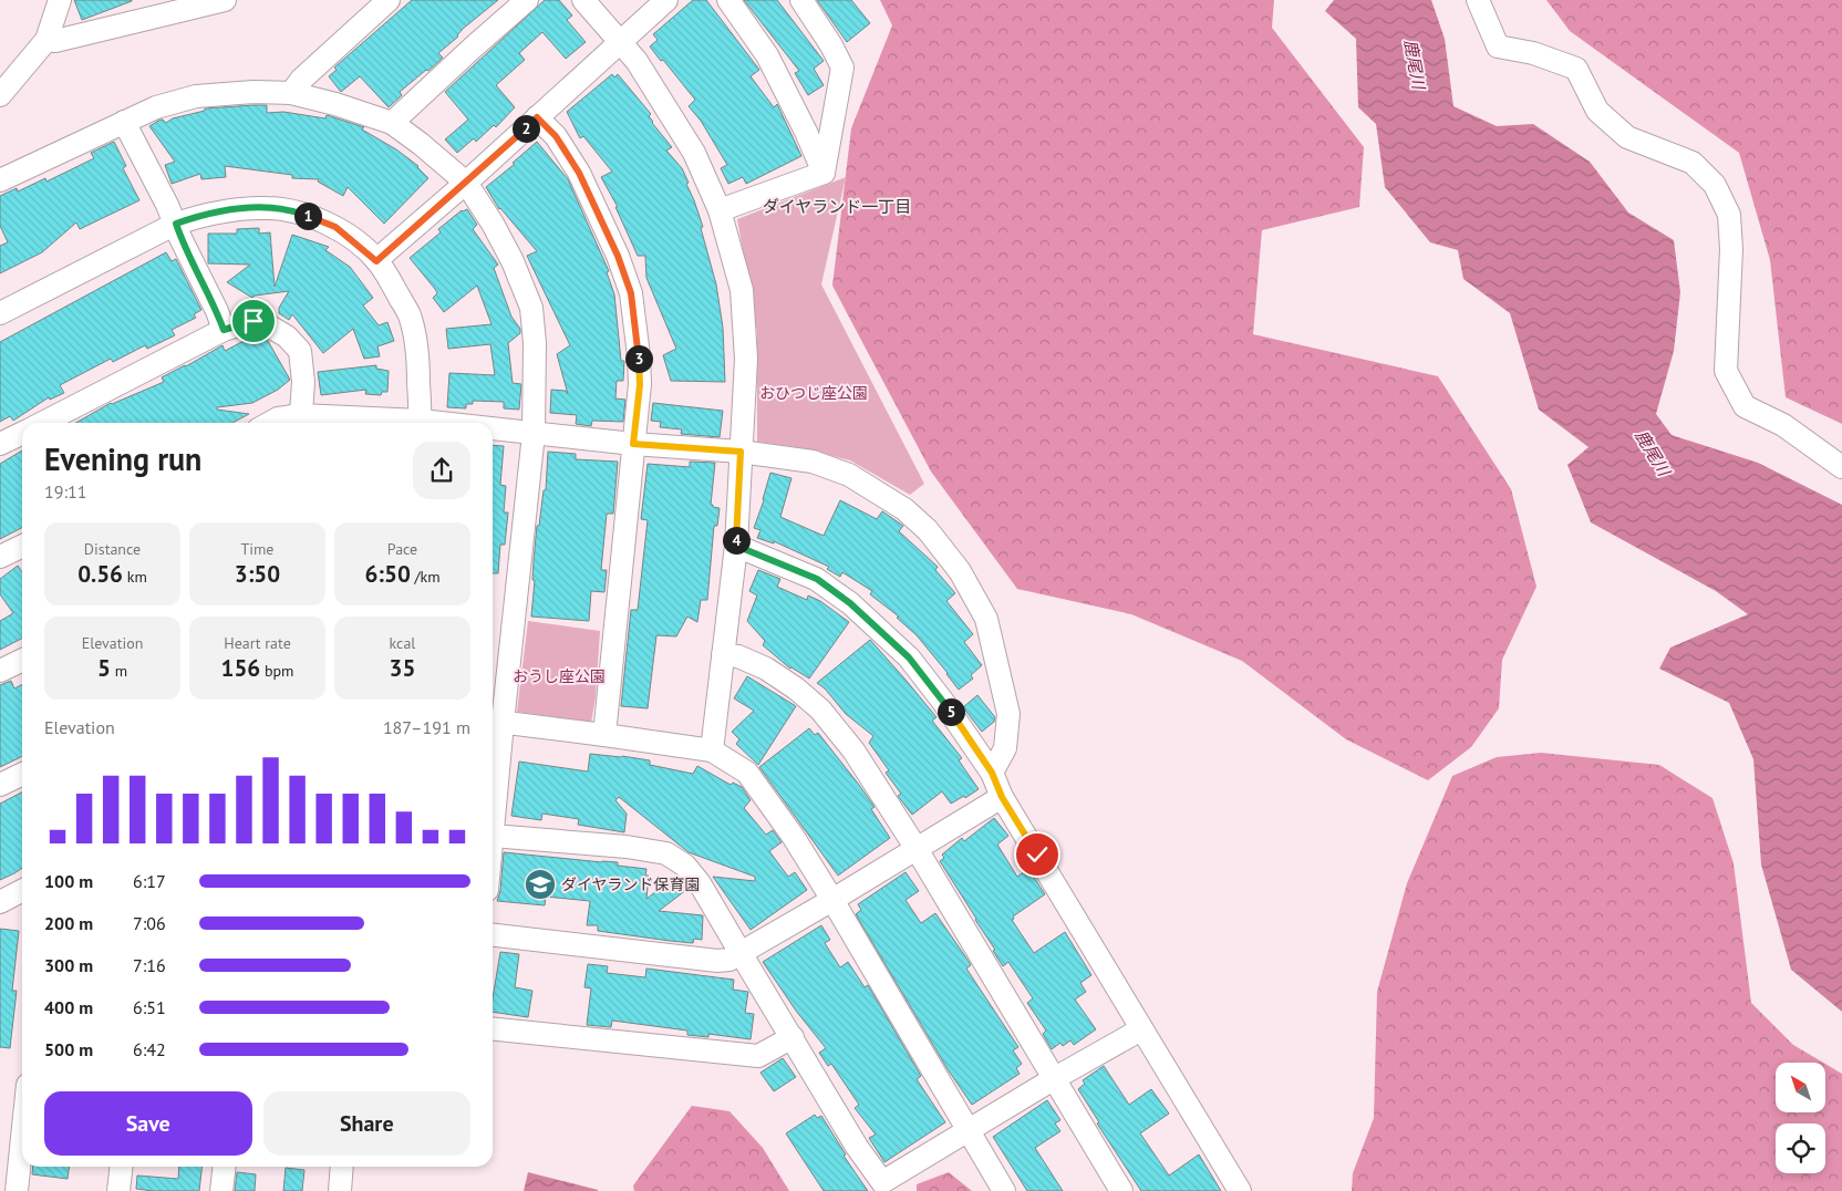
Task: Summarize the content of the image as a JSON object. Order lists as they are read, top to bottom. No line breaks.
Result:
{"districts":["ダイヤランド一丁目"],"water":["鹿尾川"],"parks":["おひつじ座公園","おうし座公園"],"places":{"school or university":["ダイヤランド保育園"]},"north":"top left","page":{"pins":["2","1","3","4","5"],"heading":["Evening run","19:11"],"stats":[["Distance","0.56 km"],["Time","3:50"],["Pace","6:50 /km"],["Elevation","5 m"],["Heart rate","156 bpm"],["kcal","35"]],"chart":["Elevation","187–191 m"],"list":[{"name":"100 m","note":"6:17"},{"name":"200 m","note":"7:06"},{"name":"300 m","note":"7:16"},{"name":"400 m","note":"6:51"},{"name":"500 m","note":"6:42"}],"buttons":["Save","Share"]}}
